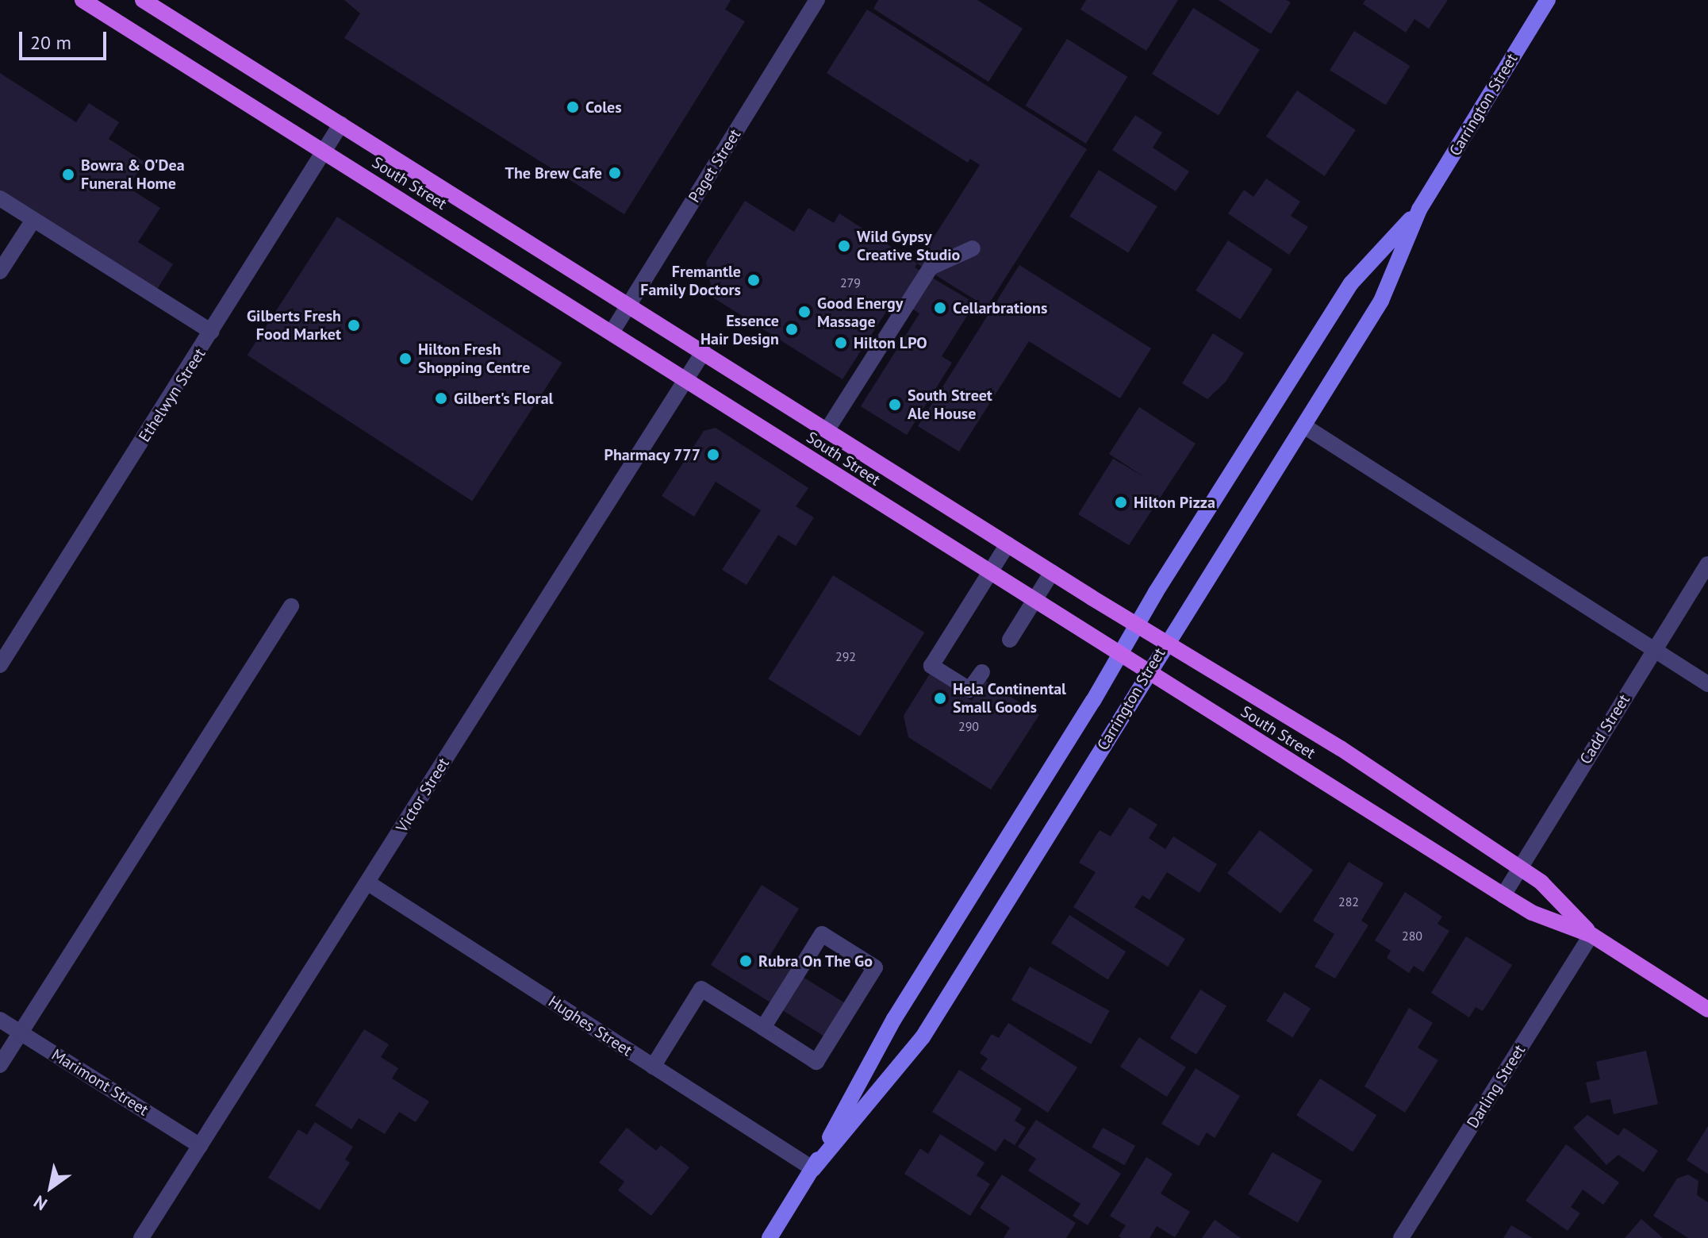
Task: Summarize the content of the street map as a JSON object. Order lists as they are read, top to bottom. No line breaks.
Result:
{"streets":{"main road":["Carrington Street","South Street"],"street":["Paget Street","Ethelwyn Street","Cadd Street","Victor Street","Hughes Street","Marimont Street","Darling Street"]},"crossings":[["Carrington Street","South Street"],["Carrington Street","Hughes Street"],["Paget Street","South Street"],["South Street","Ethelwyn Street"],["South Street","Cadd Street"],["South Street","Victor Street"],["South Street","Darling Street"],["Victor Street","Hughes Street"],["Victor Street","Marimont Street"]],"places":["Coles","The Brew Cafe","Bowra & O'Dea Funeral Home","Wild Gypsy Creative Studio","Fremantle Family Doctors","Cellarbrations","Good Energy Massage","Gilberts Fresh Food Market","Essence Hair Design","Hilton LPO","Hilton Fresh Shopping Centre","Gilbert's Floral","South Street Ale House","Pharmacy 777","Hilton Pizza","Hela Continental Small Goods","Rubra On The Go"],"house_numbers":["279","292","290","282","280"],"scale_bar":"20 m","north":"bottom left"}
